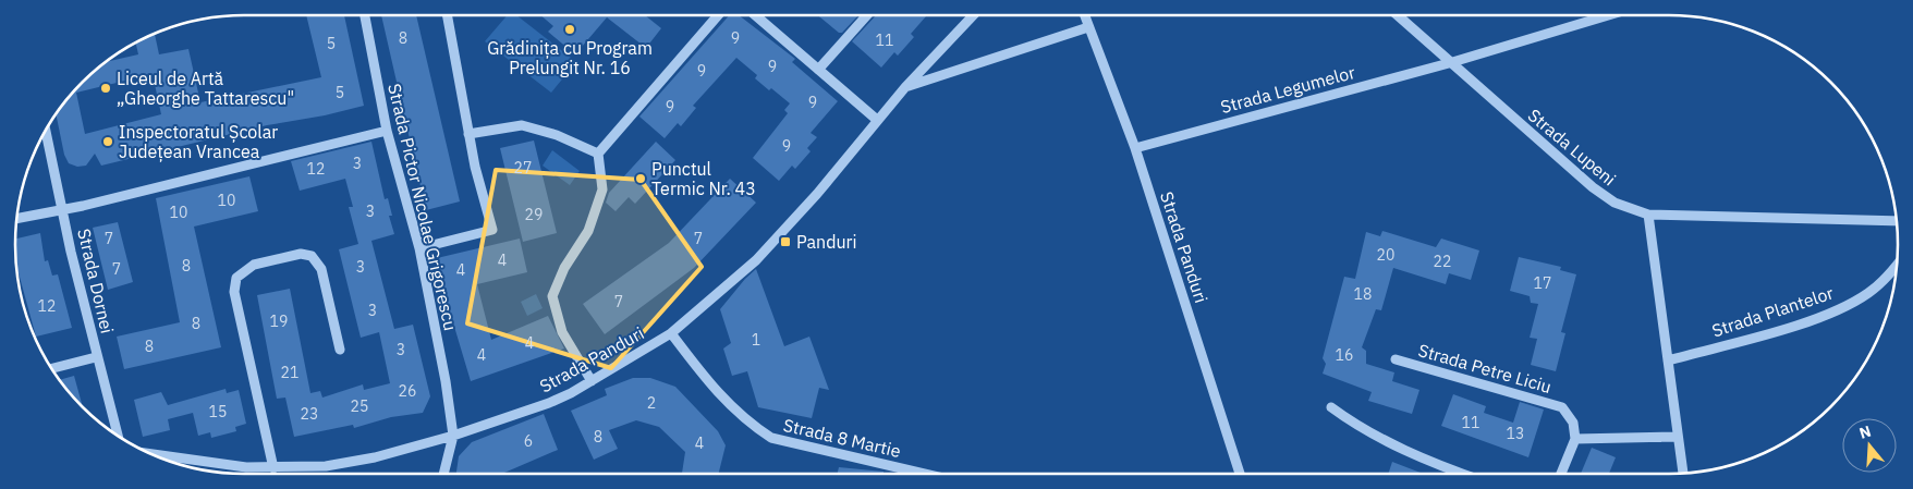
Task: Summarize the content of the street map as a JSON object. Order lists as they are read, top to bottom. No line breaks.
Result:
{"streets":{"street":["Strada Legumelor","Strada Lupeni","Strada Pictor Nicolae Grigorescu","Strada Panduri","Strada Dornei","Strada Plantelor","Strada Petre Liciu","Strada 8 Martie"]},"crossings":[["Strada Legumelor","Strada Lupeni"],["Strada Legumelor","Strada Panduri"],["Strada Pictor Nicolae Grigorescu","Strada Panduri"],["Strada Panduri","Strada 8 Martie"]],"places":{"other":["Grădinița cu Program Prelungit Nr. 16","Liceul de Artă „Gheorghe Tattarescu\"","Inspectoratul Școlar Județean Vrancea","Punctul Termic Nr. 43"],"transit":["Panduri"]},"house_numbers":["8","9","11","5","9","9","5","9","9","9","3","27","12","10","3","10","29","7","7","20","4","22","8","3","7","4","17","18","7","12","3","19","8","1","4","8","3","4","16","21","26","2","25","15","23","11","13","8","6","4"],"north":"top"}
